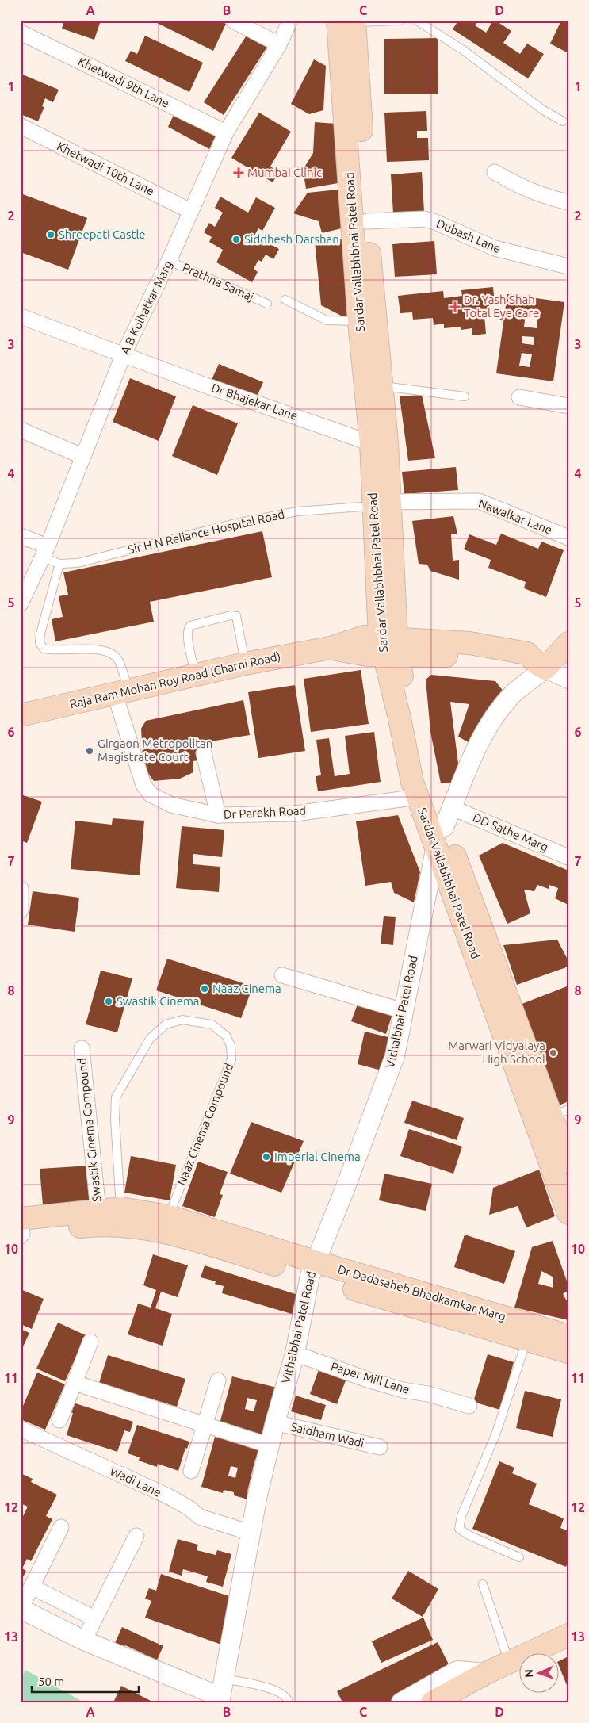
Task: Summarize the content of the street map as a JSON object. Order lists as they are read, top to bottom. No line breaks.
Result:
{"streets":{"main road":["Sardar Vallabhbhai Patel Road","Raja Ram Mohan Roy Road (Charni Road)","Vithalbhai Patel Road","Dr Dadasaheb Bhadkamkar Marg"],"street":["Khetwadi 9th Lane","Khetwadi 10th Lane","Dubash Lane","A B Kolhatkar Marg","Dr Bhajekar Lane","Nawalkar Lane","Dr Parekh Road","DD Sathe Marg","Swastik Cinema Compound","Paper Mill Lane","Saidham Wadi","Wadi Lane"],"lane":["Prathna Samaj","Sir H N Reliance Hospital Road","Naaz Cinema Compound"]},"crossings":[["Khetwadi 9th Lane","A B Kolhatkar Marg"],["Khetwadi 10th Lane","A B Kolhatkar Marg"],["Dubash Lane","Sardar Vallabhbhai Patel Road"],["Sardar Vallabhbhai Patel Road","Dr Bhajekar Lane"],["Sardar Vallabhbhai Patel Road","Nawalkar Lane"],["Sardar Vallabhbhai Patel Road","Sir H N Reliance Hospital Road"],["Sardar Vallabhbhai Patel Road","Raja Ram Mohan Roy Road (Charni Road)"],["Sardar Vallabhbhai Patel Road","Dr Parekh Road"],["Sardar Vallabhbhai Patel Road","DD Sathe Marg"],["Sardar Vallabhbhai Patel Road","Vithalbhai Patel Road"],["Prathna Samaj","A B Kolhatkar Marg"],["A B Kolhatkar Marg","Dr Bhajekar Lane"],["A B Kolhatkar Marg","Sir H N Reliance Hospital Road"],["Nawalkar Lane","Sir H N Reliance Hospital Road"],["Raja Ram Mohan Roy Road (Charni Road)","Dr Parekh Road"],["Raja Ram Mohan Roy Road (Charni Road)","Vithalbhai Patel Road"],["DD Sathe Marg","Vithalbhai Patel Road"],["Vithalbhai Patel Road","Dr Dadasaheb Bhadkamkar Marg"],["Vithalbhai Patel Road","Paper Mill Lane"],["Vithalbhai Patel Road","Saidham Wadi"],["Vithalbhai Patel Road","Wadi Lane"],["Naaz Cinema Compound","Dr Dadasaheb Bhadkamkar Marg"],["Swastik Cinema Compound","Dr Dadasaheb Bhadkamkar Marg"]],"places":{"health":["Mumbai Clinic","Dr. Yash Shah Total Eye Care"],"other":["Shreepati Castle","Siddhesh Darshan","Girgaon Metropolitan Magistrate Court","Naaz Cinema","Swastik Cinema","Marwari Vidyalaya High School","Imperial Cinema"]},"scale_bar":"50 m","north":"left","grid":{"columns":["A","B","C","D"],"rows":["1","2","3","4","5","6","7","8","9","10","11","12","13"]}}
